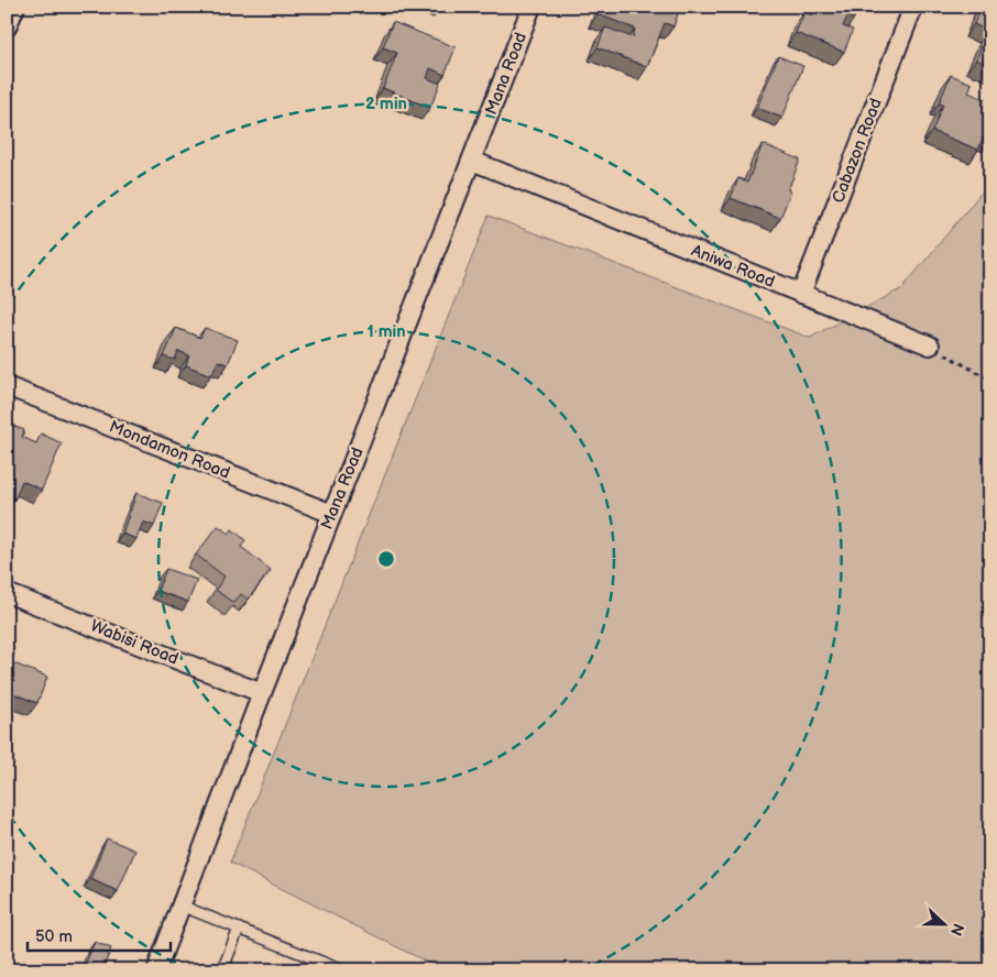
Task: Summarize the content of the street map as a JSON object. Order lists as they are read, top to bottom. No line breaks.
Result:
{"streets":{"street":["Mana Road","Cabazon Road","Aniwa Road","Mondamon Road","Wabisi Road"]},"crossings":[["Mana Road","Aniwa Road"],["Mana Road","Mondamon Road"],["Mana Road","Wabisi Road"],["Cabazon Road","Aniwa Road"]],"scale_bar":"50 m","north":"right","rings":["2 min","1 min"]}
